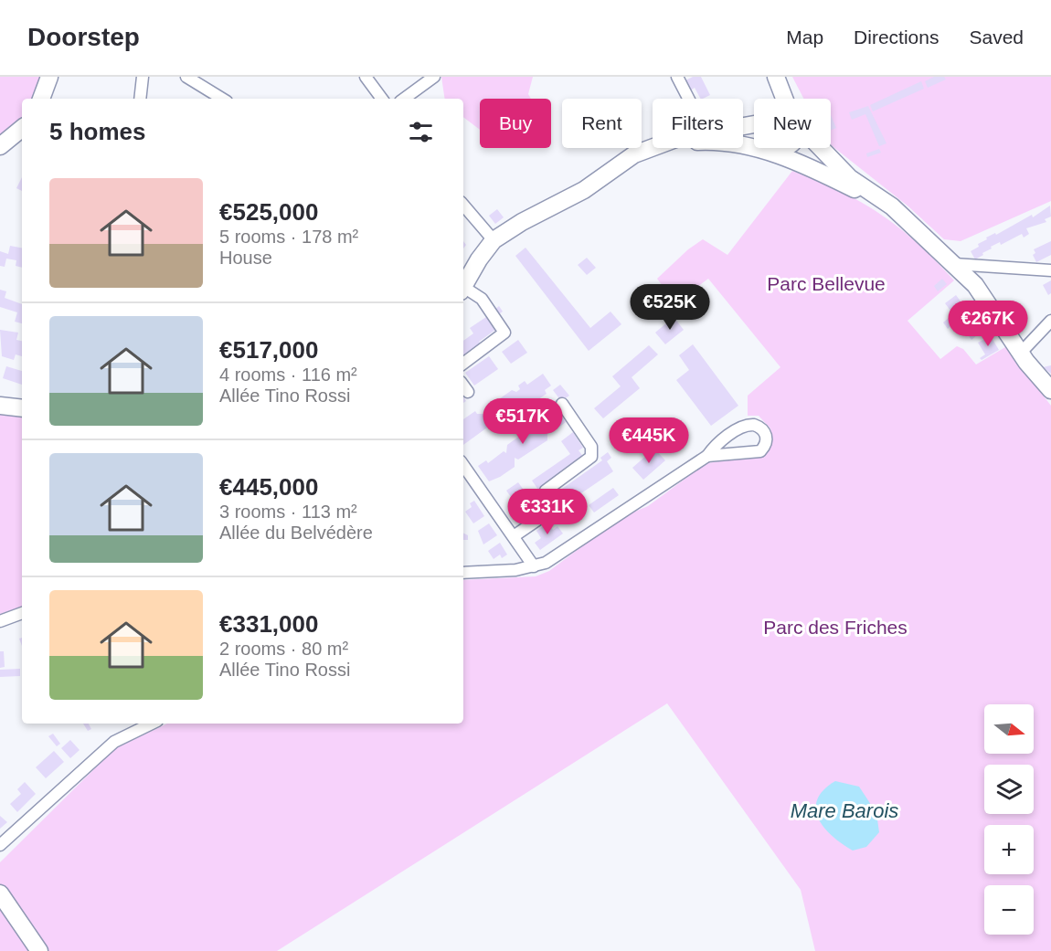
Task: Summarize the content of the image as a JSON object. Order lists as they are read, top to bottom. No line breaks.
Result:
{"water":["Mare Barois"],"parks":["Parc Bellevue","Parc des Friches"],"north":"right","page":{"header":"Doorstep","nav":["Map","Directions","Saved"],"chip":["Buy","Rent","Filters","New"],"heading":"5 homes","list":[{"name":"€525,000","note":"5 rooms · 178 m² · House"},{"name":"€517,000","note":"4 rooms · 116 m² · Allée Tino Rossi"},{"name":"€445,000","note":"3 rooms · 113 m² · Allée du Belvédère"},{"name":"€331,000","note":"2 rooms · 80 m² · Allée Tino Rossi"}],"price":["€525K","€267K","€517K","€445K","€331K"],"map_buttons":["+","−"]}}
